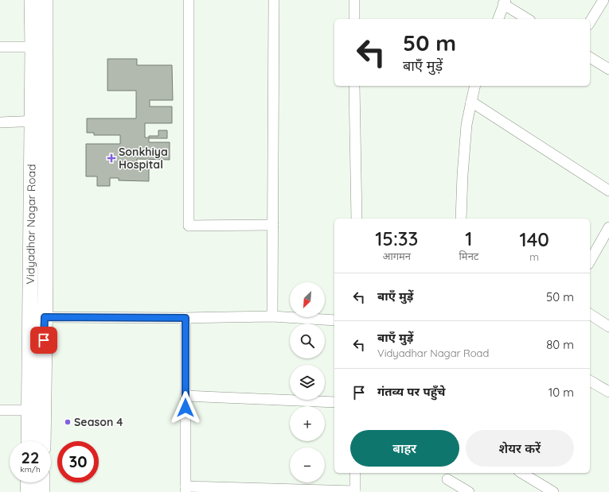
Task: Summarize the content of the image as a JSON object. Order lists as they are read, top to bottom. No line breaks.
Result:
{"streets":{"main road":["Vidyadhar Nagar Road"]},"places":{"health":["Sonkhiya Hospital"],"other":["Season 4"]},"north":"bottom left","page":{"turn":["50 m","बाएँ मुड़ें"],"eta":["15:33","आगमन","1","मिनट","140","m"],"list":[{"name":"बाएँ मुड़ें","value":"50 m"},{"name":"बाएँ मुड़ें","note":"Vidyadhar Nagar Road","value":"80 m"},{"name":"गंतव्य पर पहुँचे","value":"10 m"}],"map_buttons":["+","−"],"buttons":["बाहर","शेयर करें"],"speed":"22 km/h","limit":"30"}}
